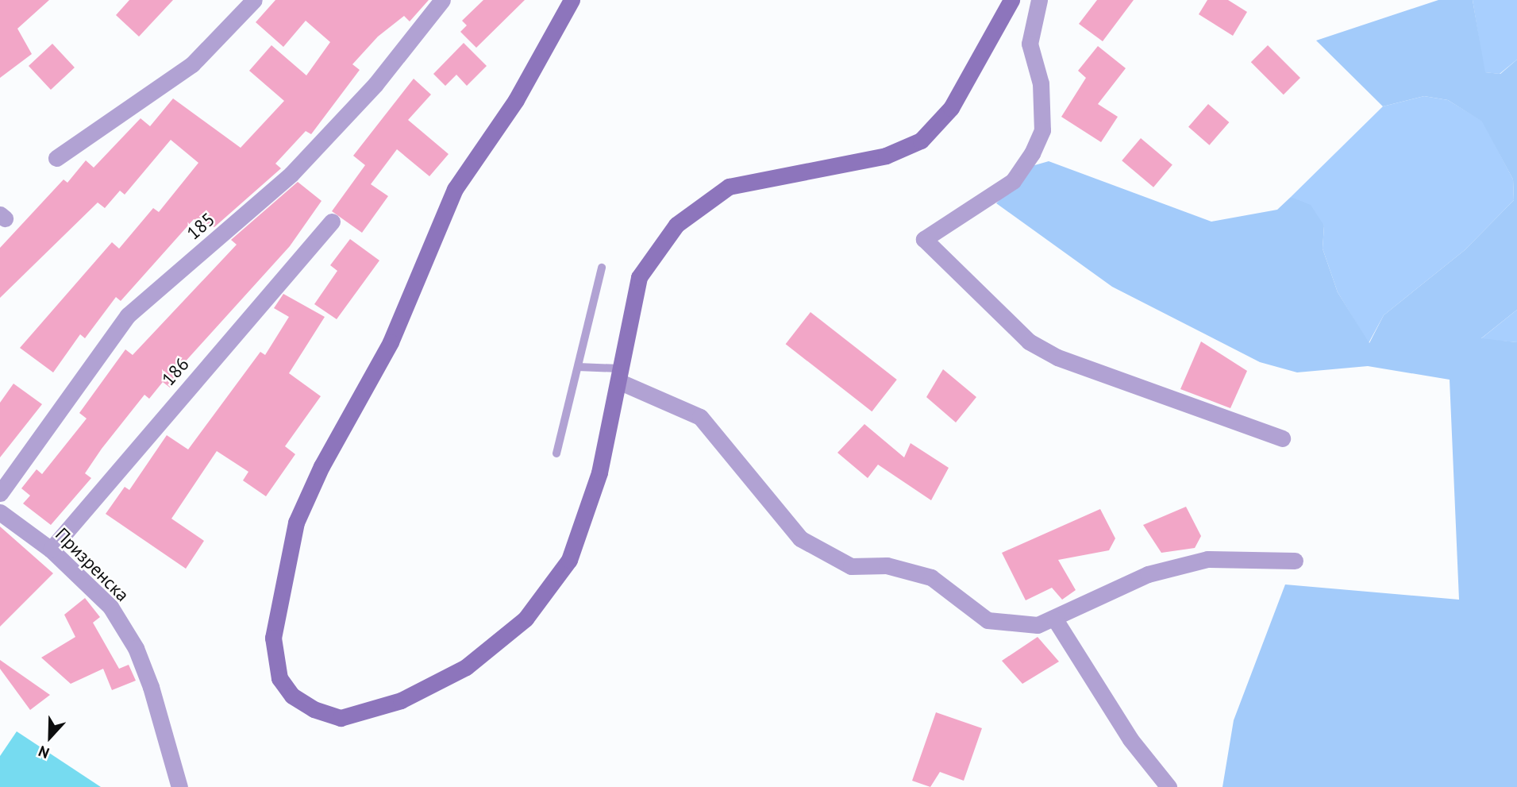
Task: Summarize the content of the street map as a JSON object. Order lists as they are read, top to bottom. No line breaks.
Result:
{"streets":{"street":["185","186","Призренска"]},"crossings":[["186","Призренска"]],"north":"bottom"}
